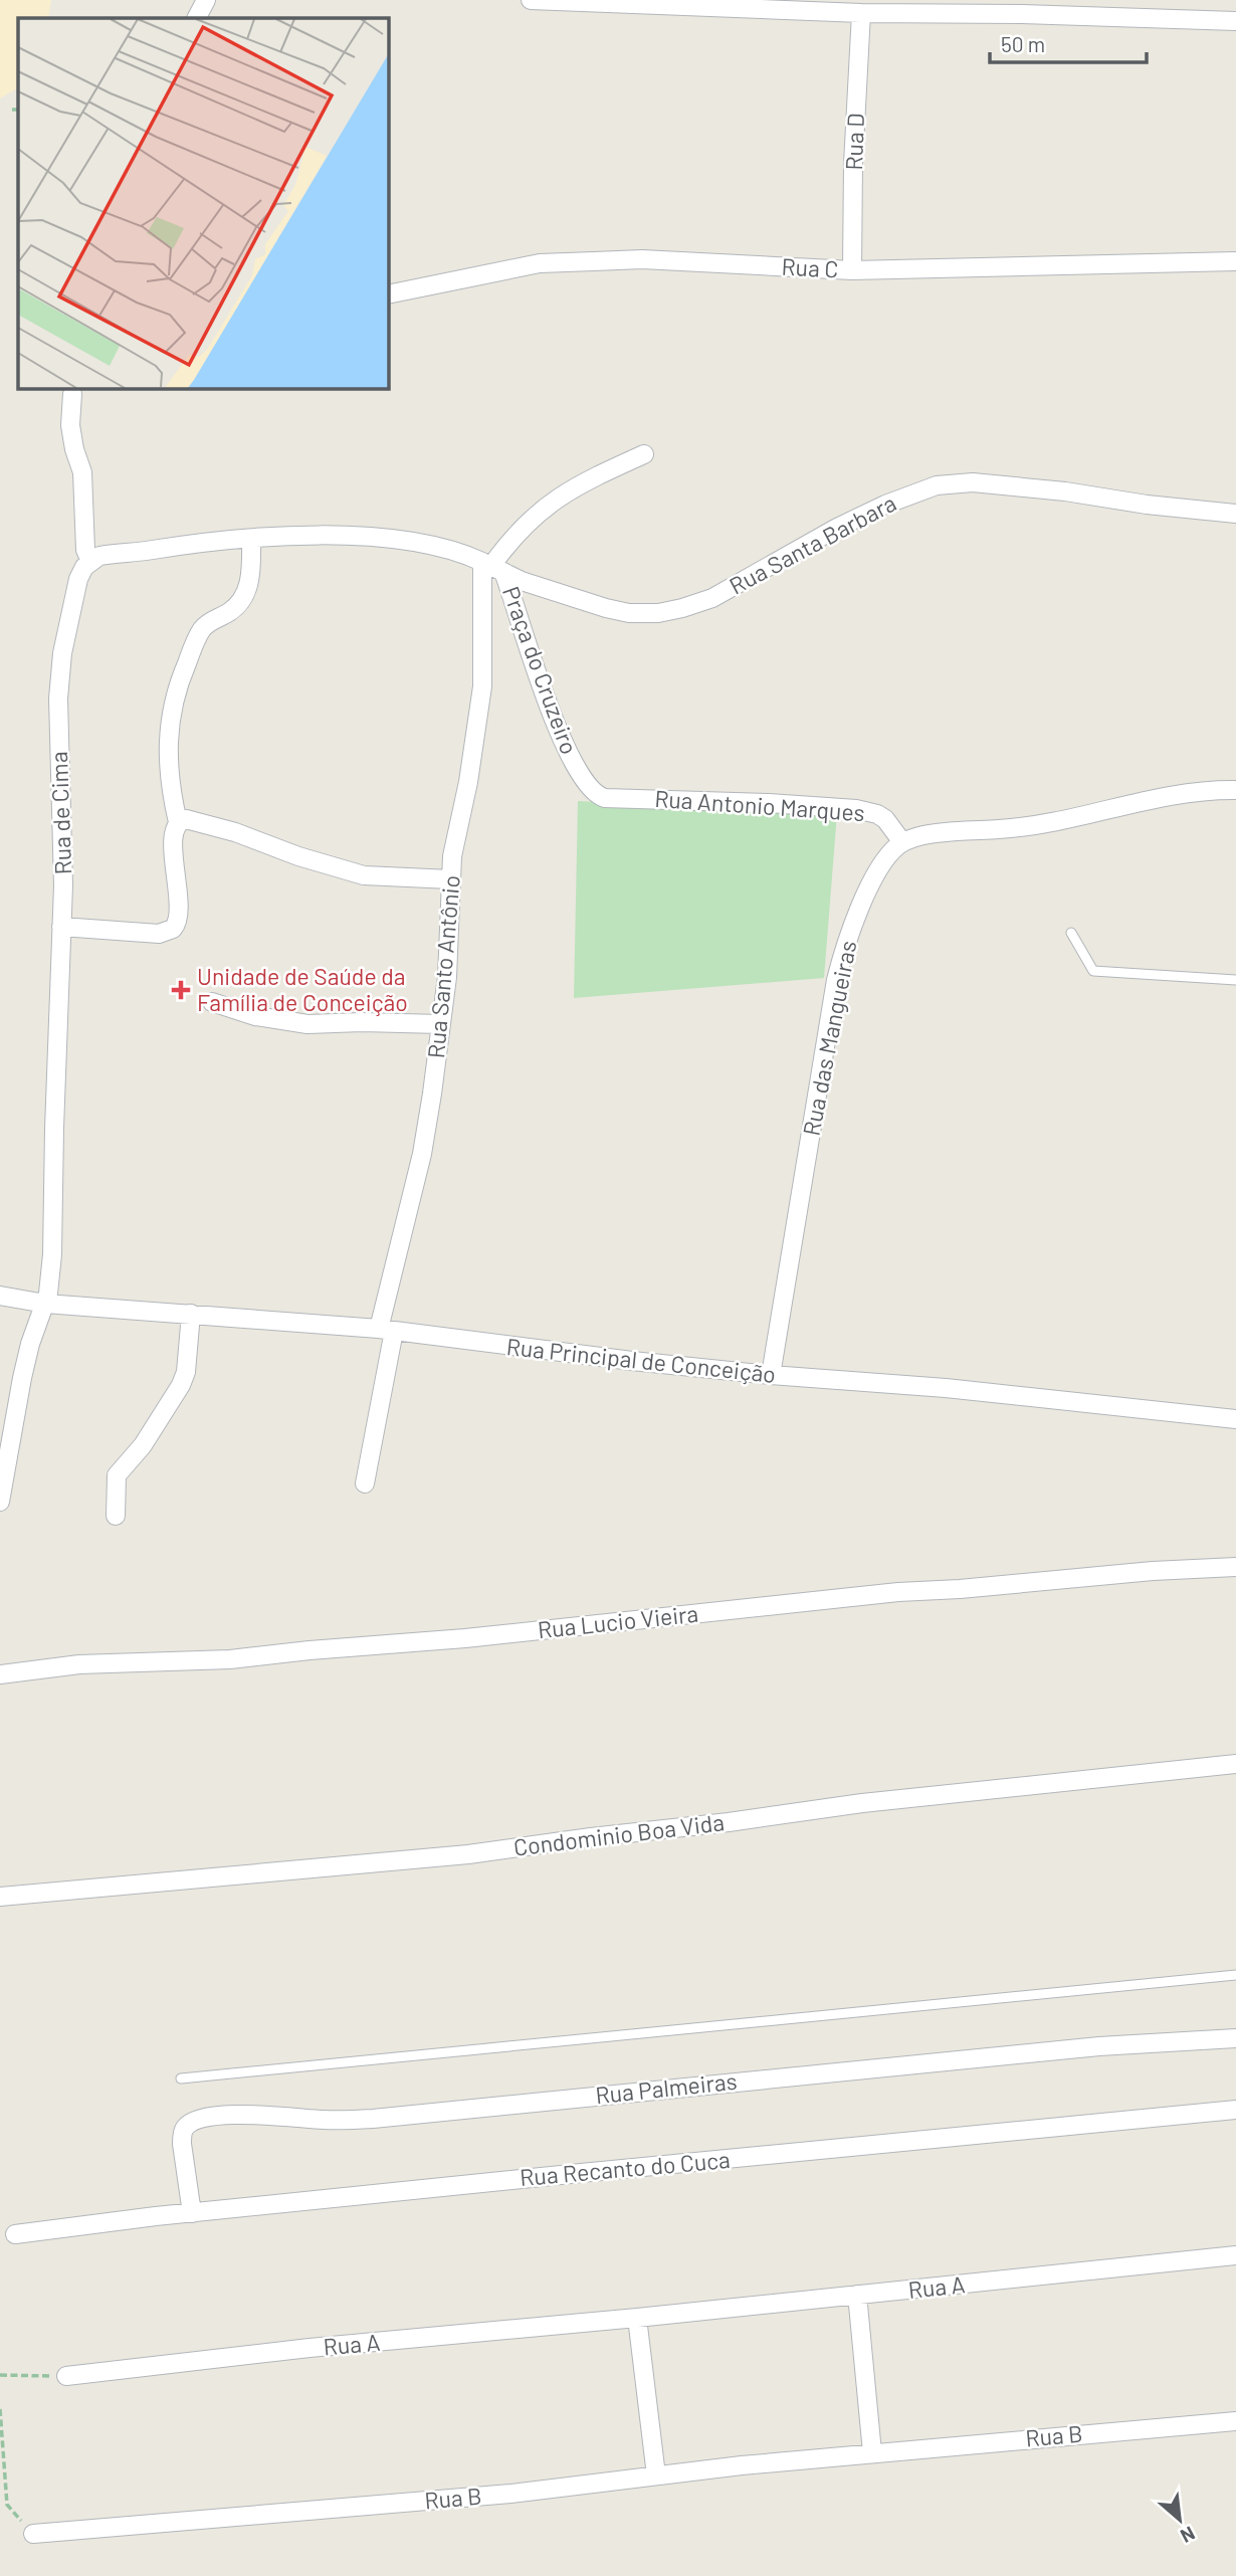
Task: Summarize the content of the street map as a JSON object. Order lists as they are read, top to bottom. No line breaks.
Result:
{"streets":{"street":["Rua D","Rua C","Rua Santa Barbara","Praça do Cruzeiro","Rua Antonio Marques","Rua de Cima","Rua Santo Antônio","Rua das Mangueiras","Rua Principal de Conceição","Rua Lucio Vieira","Condominio Boa Vida","Rua Palmeiras","Rua Recanto do Cuca","Rua A","Rua B"]},"crossings":[["Rua D","Rua C"],["Rua Santa Barbara","Praça do Cruzeiro"],["Rua Santa Barbara","Rua Santo Antônio"],["Praça do Cruzeiro","Rua Antonio Marques"],["Praça do Cruzeiro","Rua Santo Antônio"],["Rua Antonio Marques","Rua das Mangueiras"],["Rua de Cima","Rua Principal de Conceição"],["Rua Santo Antônio","Rua Principal de Conceição"],["Rua das Mangueiras","Rua Principal de Conceição"],["Rua Palmeiras","Rua Recanto do Cuca"]],"places":{"health":["Unidade de Saúde da Família de Conceição"]},"scale_bar":"50 m","north":"bottom right"}
